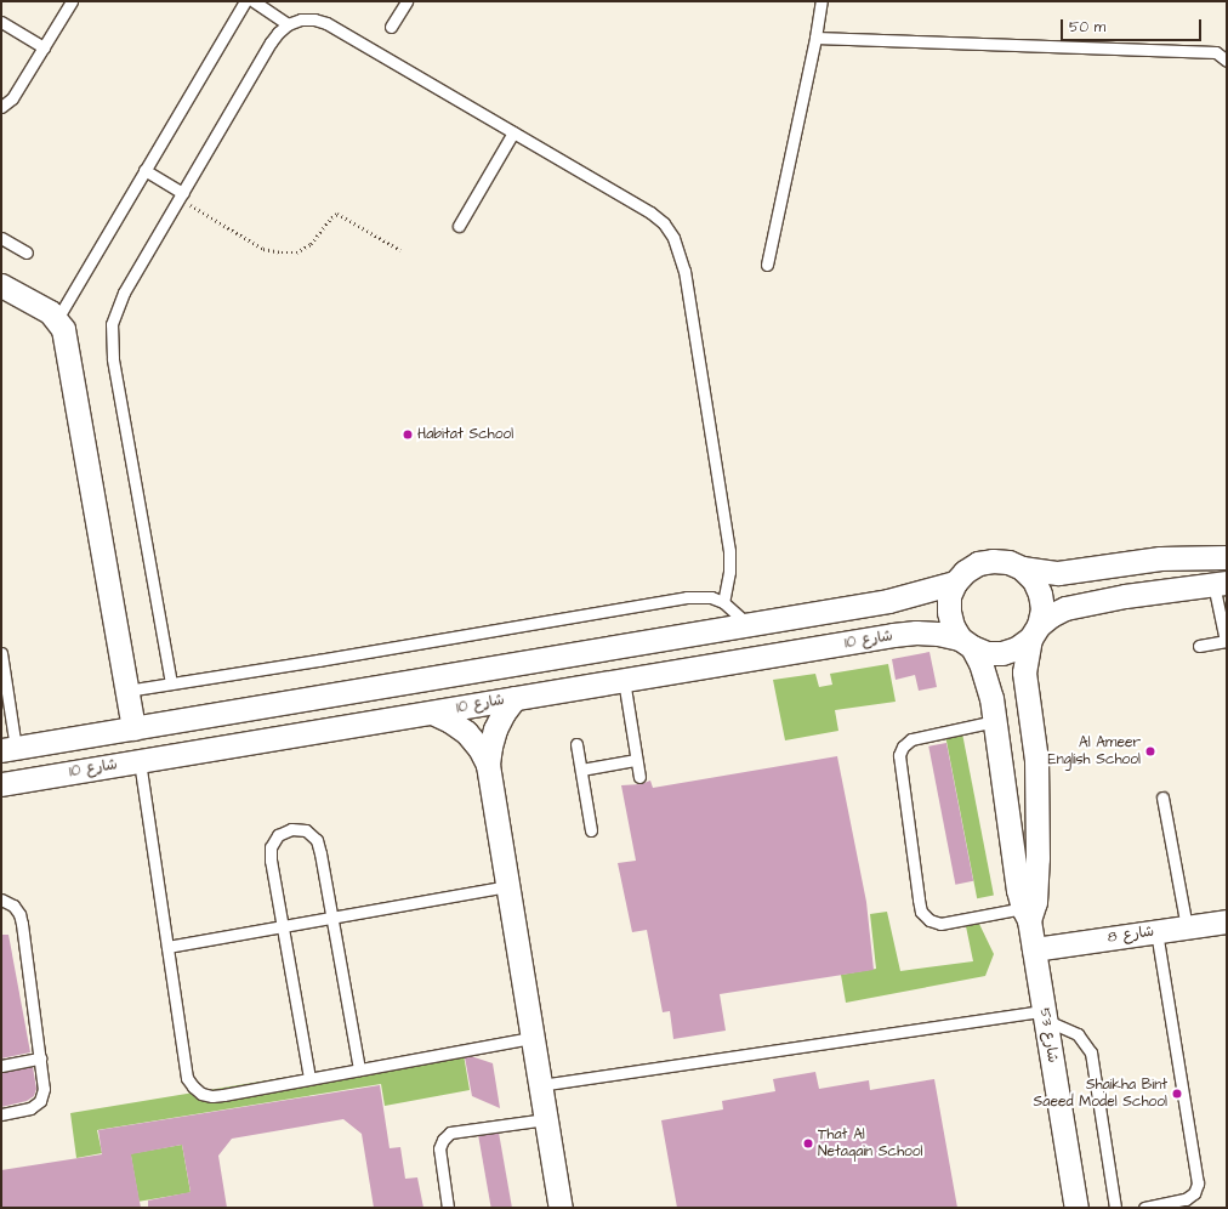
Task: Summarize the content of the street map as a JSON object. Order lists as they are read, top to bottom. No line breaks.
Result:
{"streets":{"street":["شارع 10","شارع 8","شارع 53"]},"crossings":[["شارع 10","شارع 53"],["شارع 8","شارع 53"]],"places":["Habitat School","Al Ameer English School","Shaikha Bint Saeed Model School","That Al Netaqain School"],"scale_bar":"50 m"}
